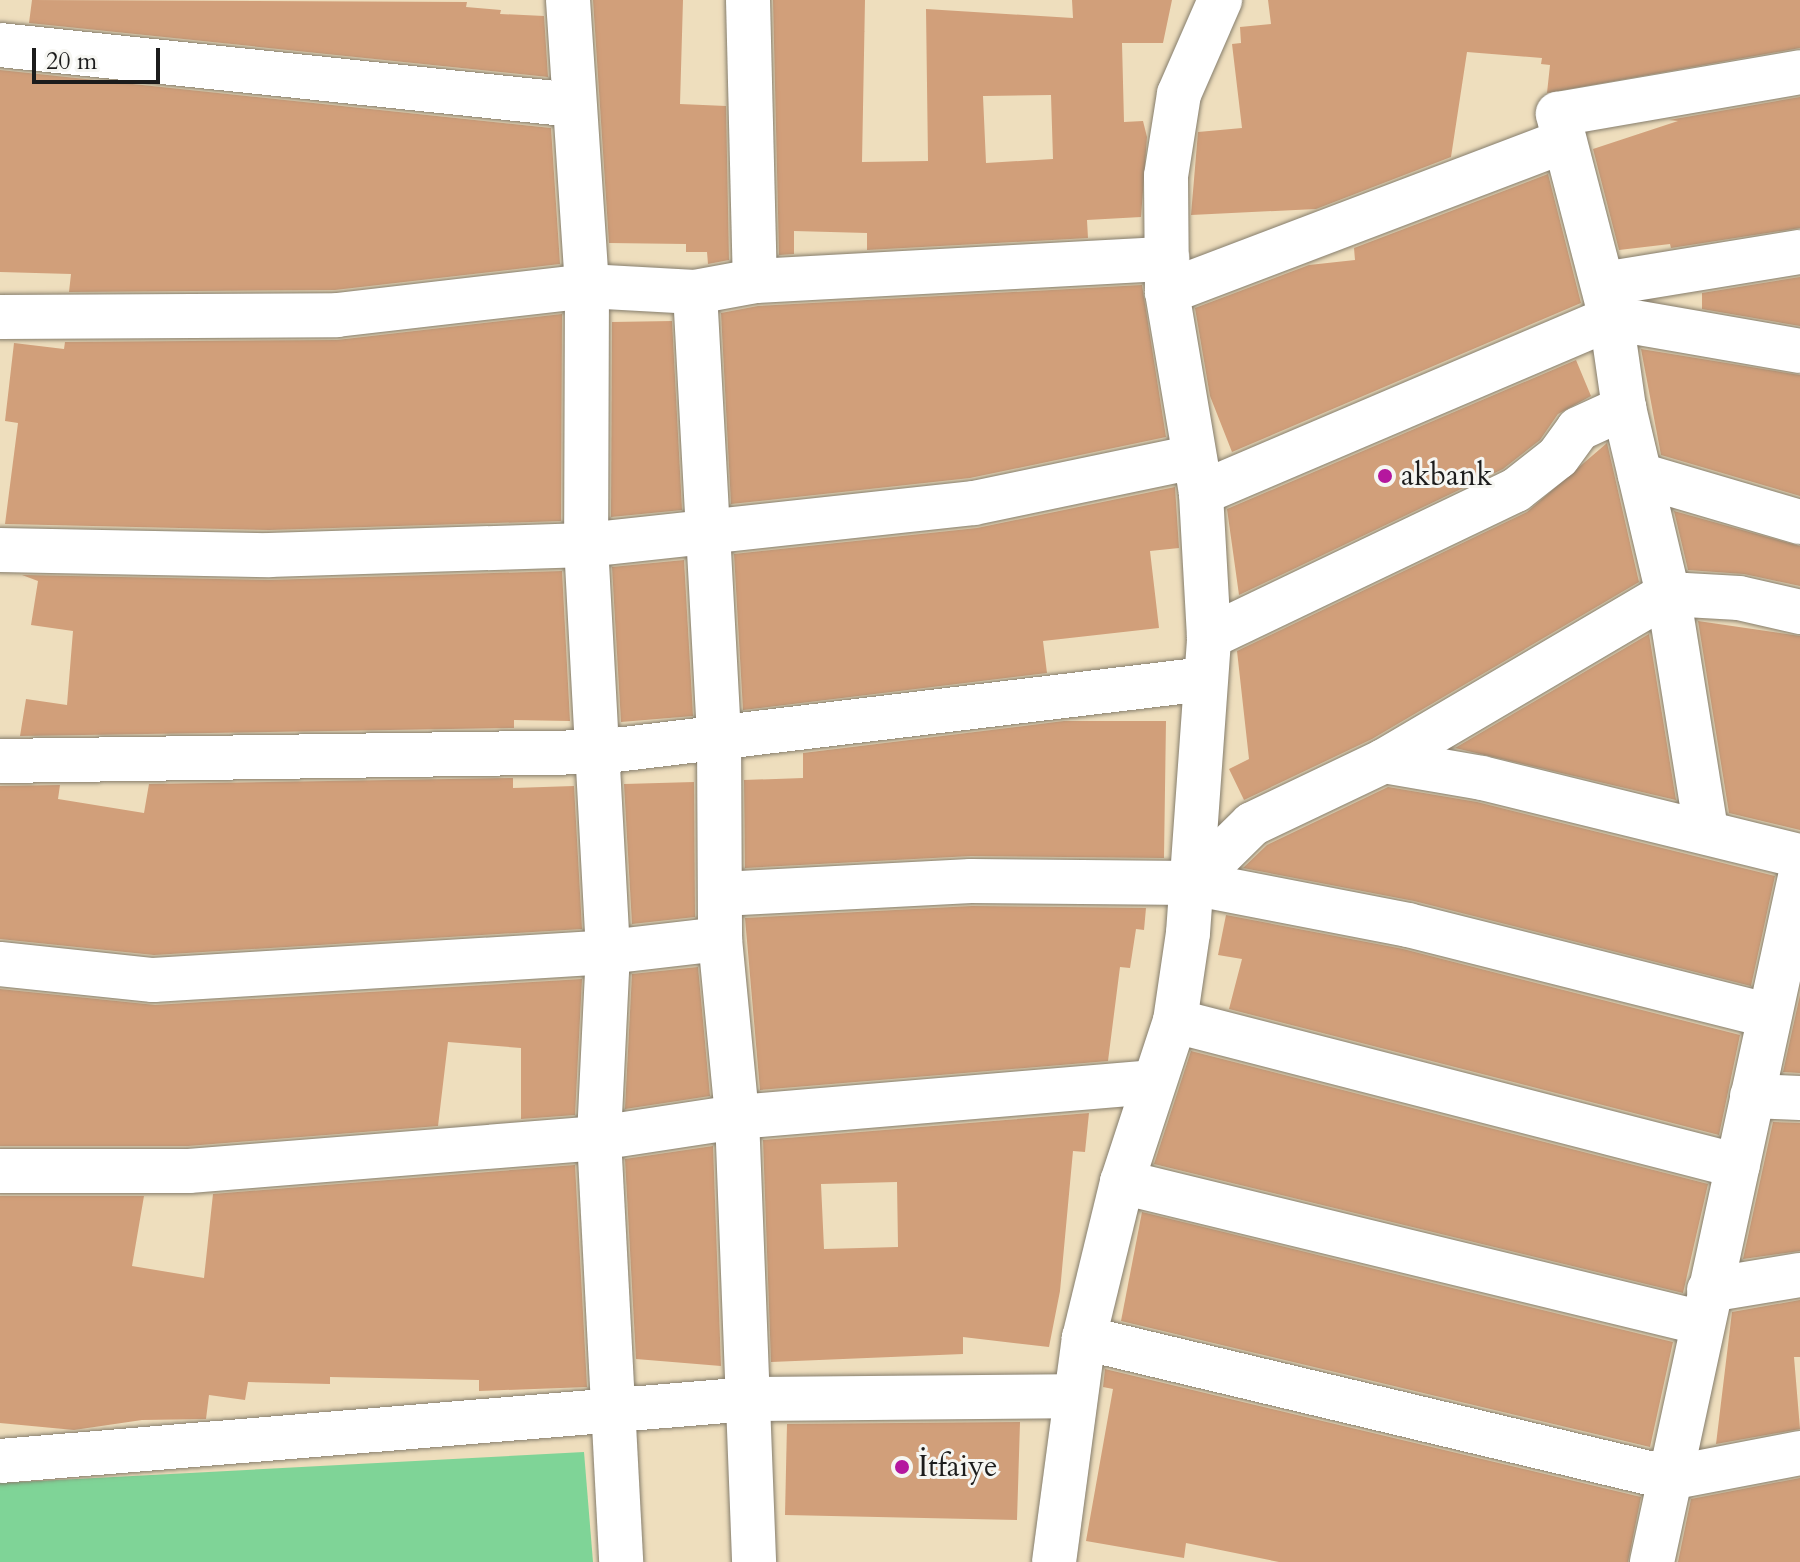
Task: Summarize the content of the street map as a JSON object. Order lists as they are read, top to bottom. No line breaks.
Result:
{"places":["akbank","İtfaiye"],"scale_bar":"20 m"}
